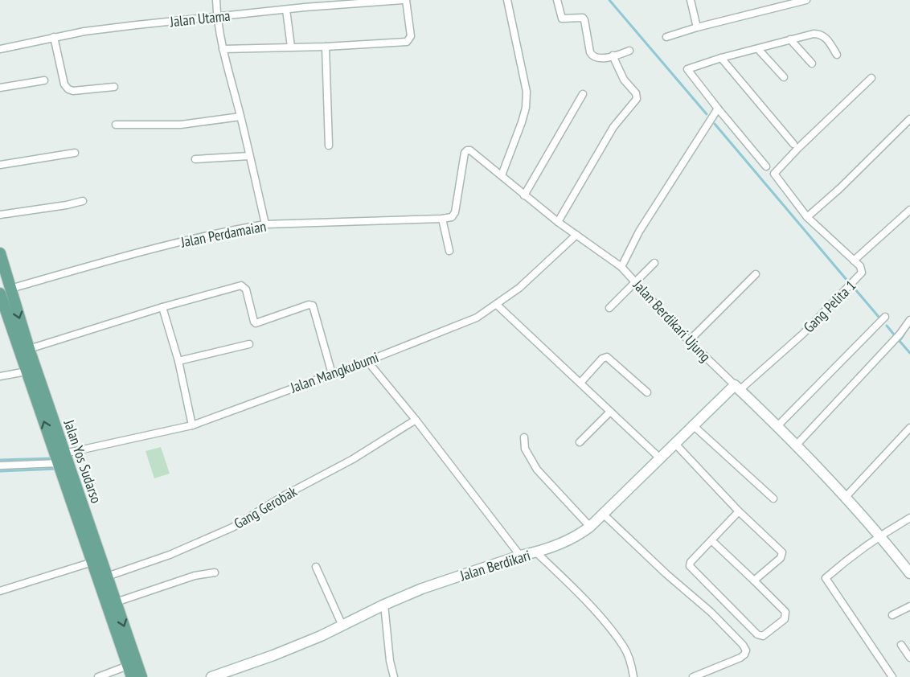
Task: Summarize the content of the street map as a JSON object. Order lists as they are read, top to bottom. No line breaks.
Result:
{"streets":{"main road":["Jalan Yos Sudarso"],"street":["Jalan Utama","Jalan Perdamaian","Gang Pelita 1","Jalan Berdikari Ujung","Jalan Mangkubumi","Gang Gerobak","Jalan Berdikari"]},"crossings":[["Jalan Perdamaian","Jalan Berdikari Ujung"],["Jalan Perdamaian","Jalan Yos Sudarso"],["Gang Pelita 1","Jalan Berdikari Ujung"],["Gang Pelita 1","Jalan Berdikari"],["Jalan Berdikari Ujung","Jalan Mangkubumi"],["Jalan Berdikari Ujung","Jalan Berdikari"],["Jalan Mangkubumi","Jalan Yos Sudarso"],["Jalan Yos Sudarso","Gang Gerobak"]]}
